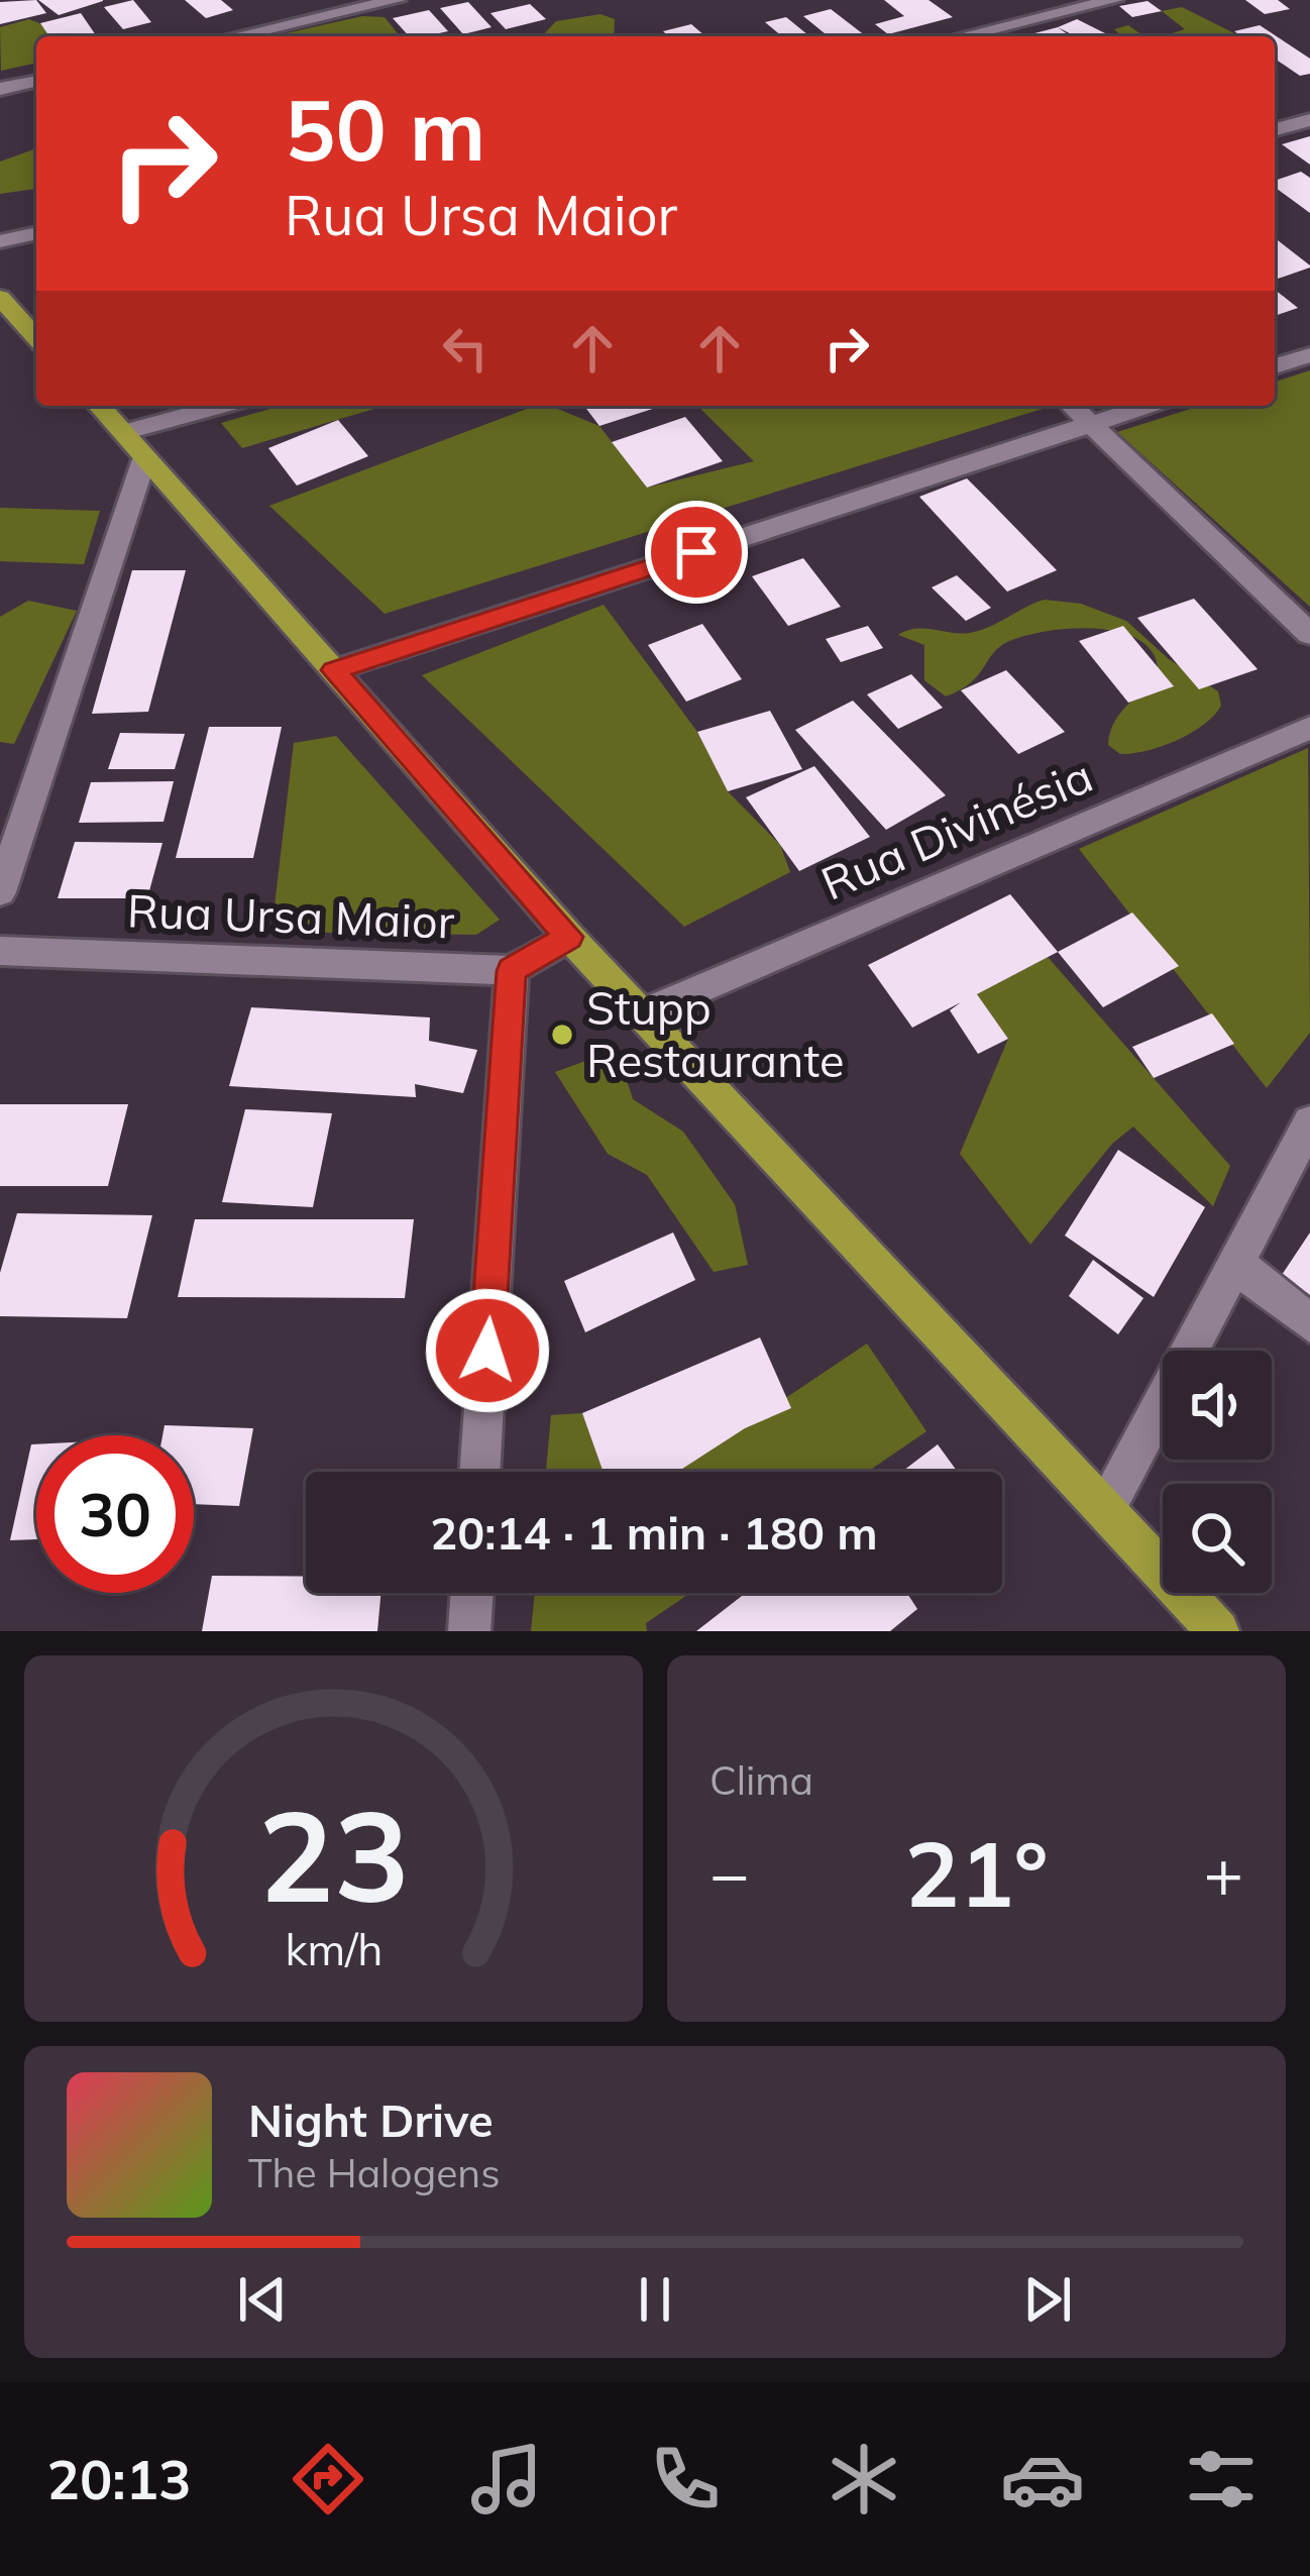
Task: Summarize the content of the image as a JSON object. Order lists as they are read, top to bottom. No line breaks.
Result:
{"streets":{"street":["Rua Divinésia","Rua Ursa Maior"]},"places":["Stupp Restaurante"],"page":{"turn":["50 m","Rua Ursa Maior"],"limit":"30","trip":"20:14 · 1 min · 180 m","tile":"Clima","heat":["−","21°","+"],"song":["Night Drive","The Halogens"],"tabs":"20:13","gauge":["23","km/h"]}}
